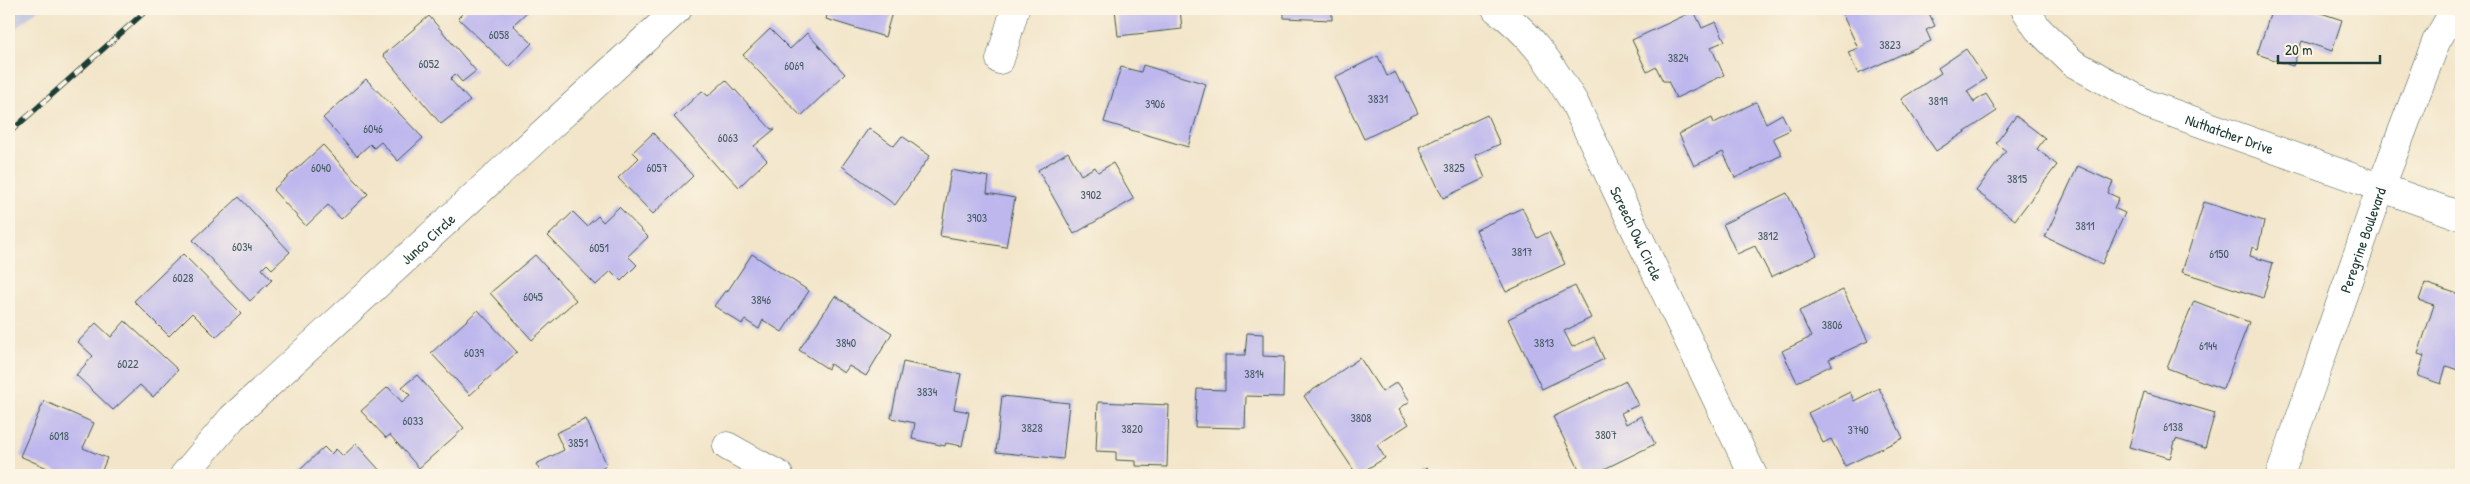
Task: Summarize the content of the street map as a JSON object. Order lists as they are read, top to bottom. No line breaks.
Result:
{"streets":{"street":["Nuthatcher Drive","Screech Owl Circle","Junco Circle","Peregrine Boulevard"]},"crossings":[["Nuthatcher Drive","Peregrine Boulevard"]],"house_numbers":["6058","3823","3824","6052","6069","3831","3819","3906","6046","6063","6040","6057","3825","3815","3902","3903","3811","3812","6034","6051","3817","6150","6028","6045","3846","3806","3840","3813","6144","6039","6022","3814","3834","3808","6033","6138","3828","3820","3740","3807","6018","3851"],"scale_bar":"20 m"}
